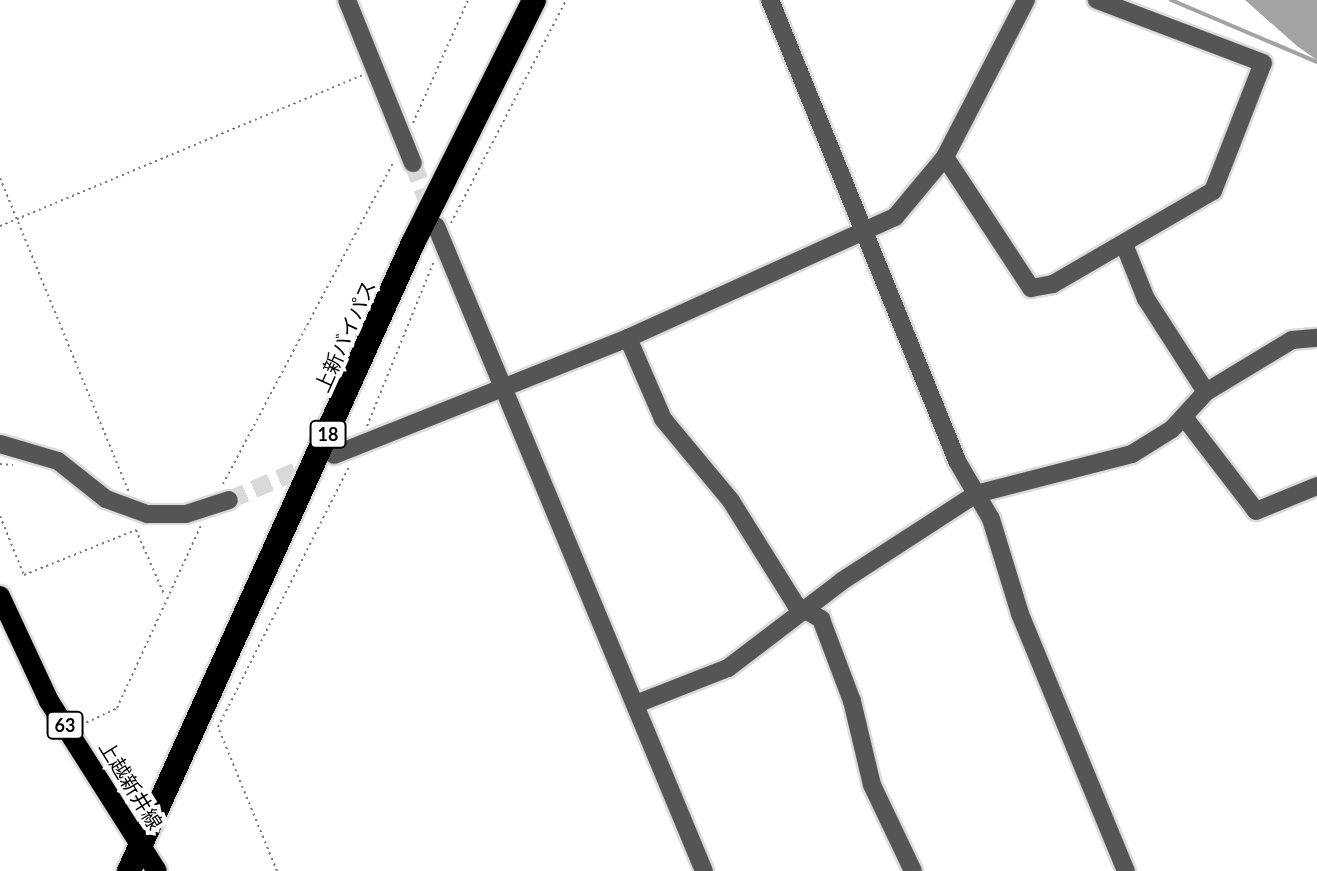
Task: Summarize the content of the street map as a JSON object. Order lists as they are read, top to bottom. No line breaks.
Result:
{"streets":{"highway":["上新バイパス","18"],"main road":["63","上越新井線"]},"crossings":[["上新バイパス","上越新井線"]]}
